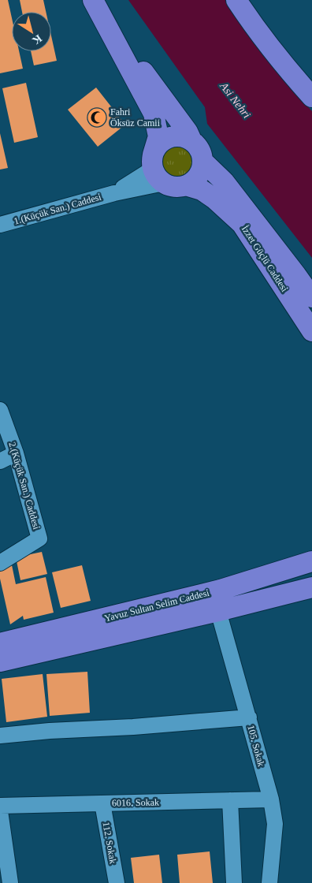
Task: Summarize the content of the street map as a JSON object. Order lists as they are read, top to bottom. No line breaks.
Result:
{"streets":{"main road":["İzzet Güçlü Caddesi","Yavuz Sultan Selim Caddesi"],"street":["1.(Küçük San.) Caddesi","2.(Küçük San.) Caddesi","105. Sokak","6016. Sokak","112. Sokak"]},"crossings":[["1.(Küçük San.) Caddesi","İzzet Güçlü Caddesi"],["Yavuz Sultan Selim Caddesi","105. Sokak"],["105. Sokak","6016. Sokak"],["6016. Sokak","112. Sokak"]],"water":["Asi Nehri"],"places":{"mosque":["Fahri Öksüz Camii"]},"north":"bottom right"}
